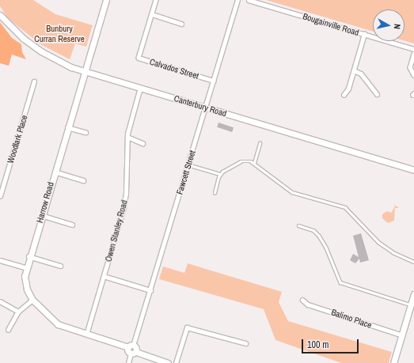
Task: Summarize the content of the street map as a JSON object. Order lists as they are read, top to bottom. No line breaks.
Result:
{"streets":{"street":["Bougainville Road","Calvados Street","Canterbury Road","Woodlark Place","Fawcett Street","Harrow Road","Owen Stanley Road","Balimo Place"]},"crossings":[["Calvados Street","Fawcett Street"],["Canterbury Road","Fawcett Street"],["Canterbury Road","Harrow Road"],["Canterbury Road","Owen Stanley Road"],["Fawcett Street","Harrow Road"],["Harrow Road","Owen Stanley Road"]],"parks":["Bunbury Curran Reserve"],"scale_bar":"100 m","north":"right"}
